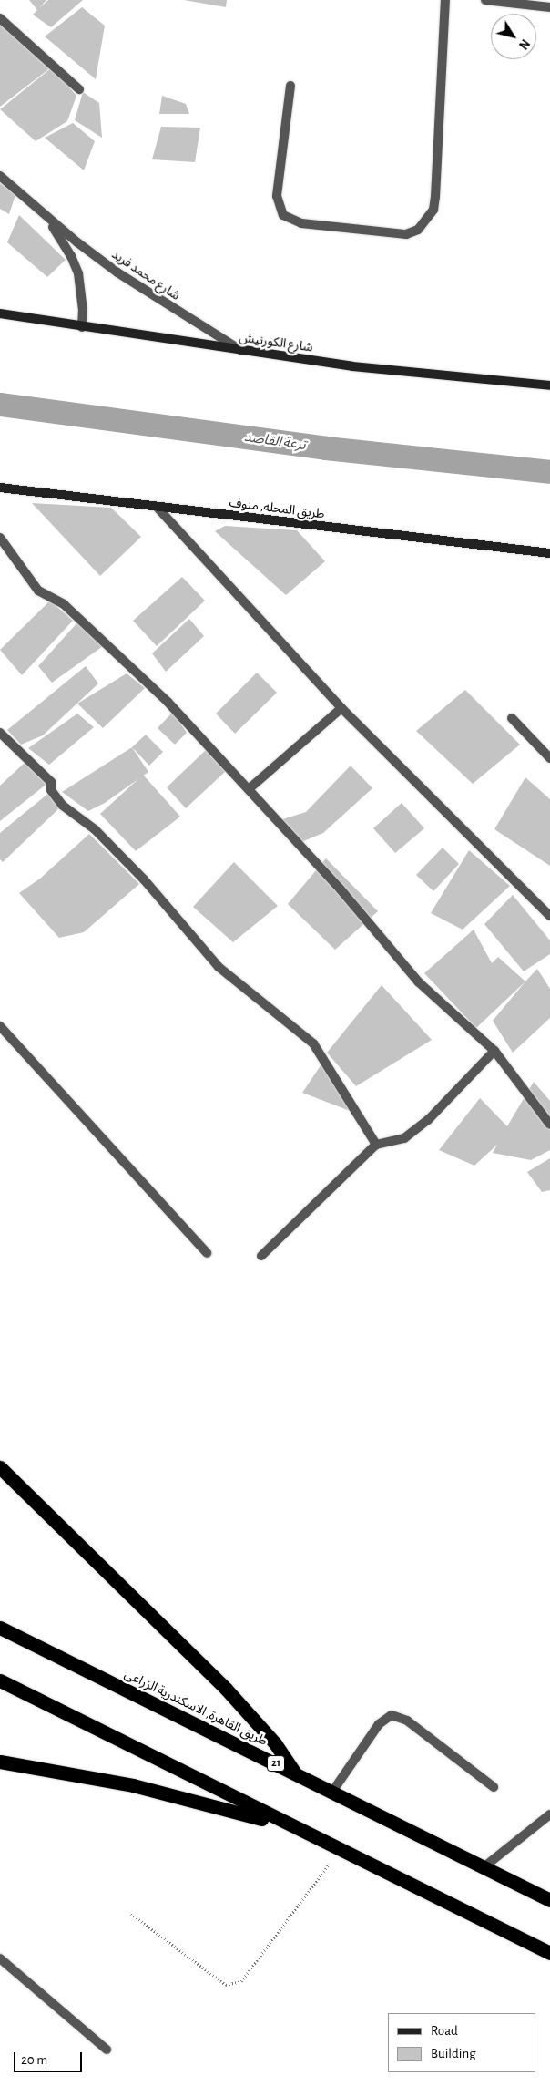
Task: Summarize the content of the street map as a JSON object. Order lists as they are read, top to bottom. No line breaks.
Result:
{"streets":{"highway":["طريق القاهرة, الاسكندرية الزراعى","21"],"main road":["شارع الكورنيش","طريق المحله, منوف"],"street":["شارع محمد فريد"]},"crossings":[["شارع محمد فريد","شارع الكورنيش"]],"water":["ترعة القاصد"],"legend":["Road","Building"],"scale_bar":"20 m","north":"bottom right"}
